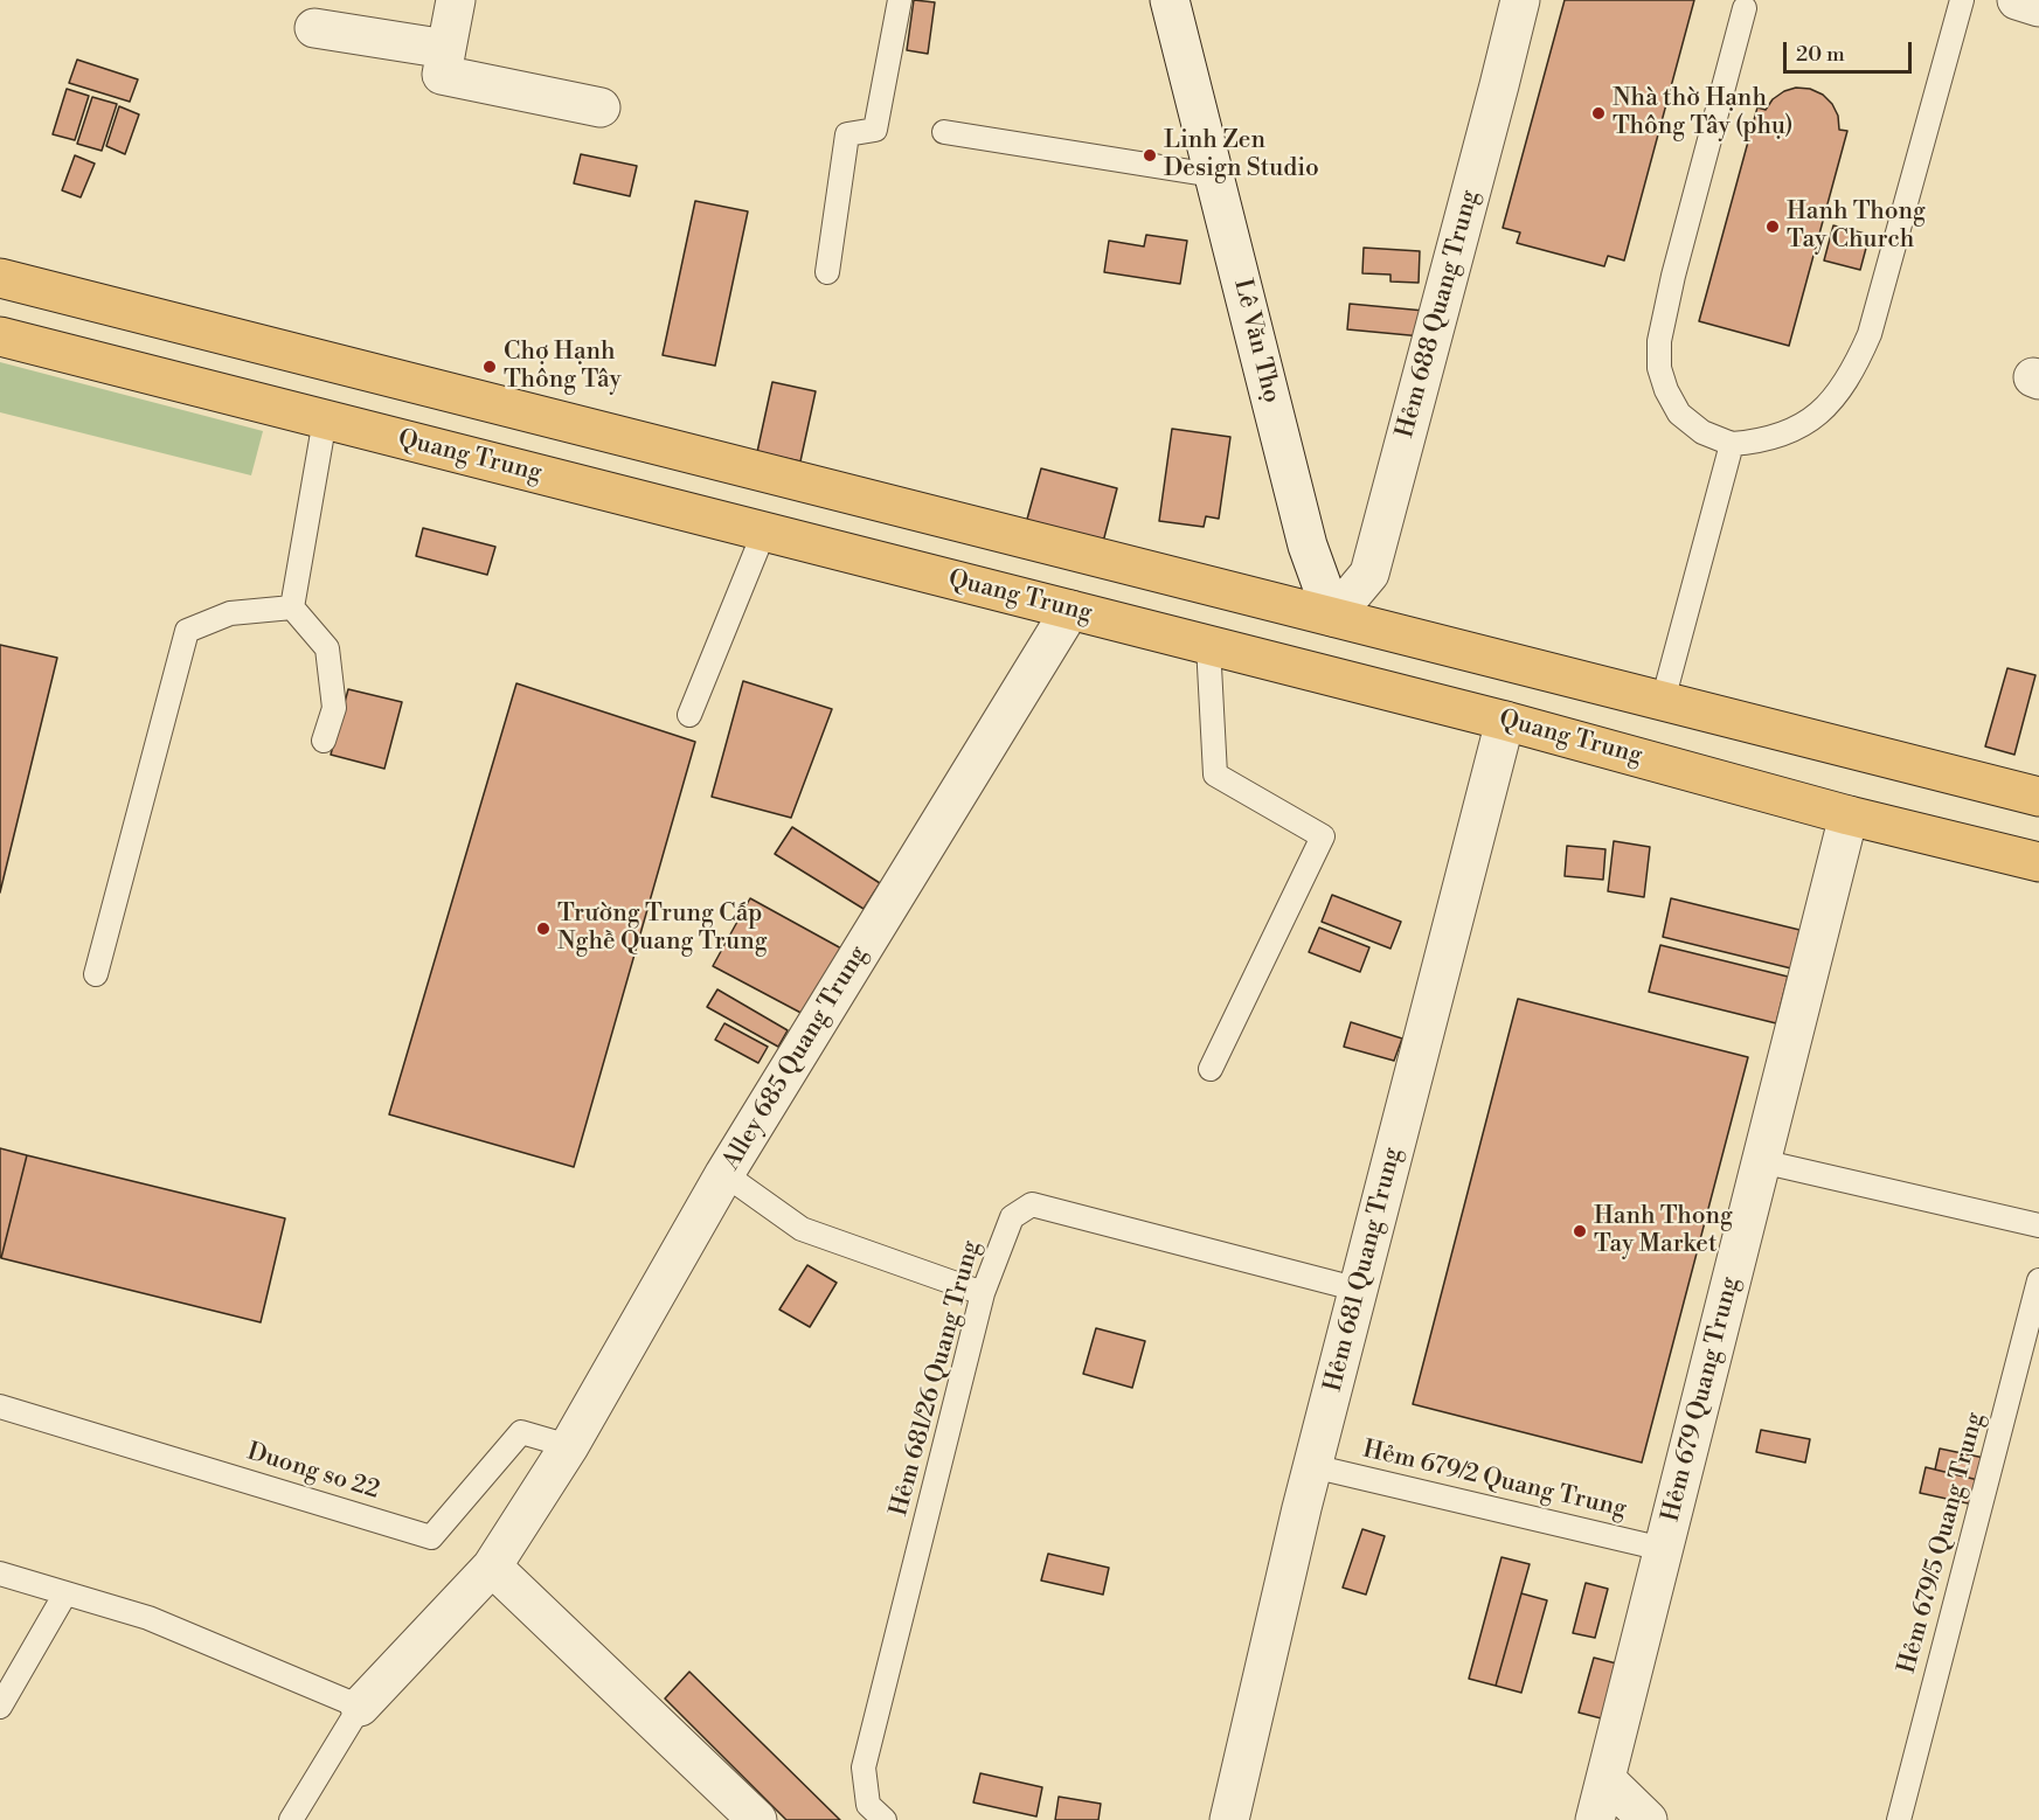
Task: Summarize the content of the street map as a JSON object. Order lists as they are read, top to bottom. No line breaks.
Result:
{"streets":{"main road":["Lê Văn Thọ","Quang Trung"],"street":["Hẻm 688 Quang Trung","Alley 685 Quang Trung","Hẻm 681 Quang Trung","Hẻm 679 Quang Trung"],"lane":["Hẻm 681/26 Quang Trung","Duong so 22","Hẻm 679/2 Quang Trung","Hẻm 679/5 Quang Trung"]},"crossings":[["Hẻm 688 Quang Trung","Lê Văn Thọ"],["Lê Văn Thọ","Quang Trung"],["Quang Trung","Alley 685 Quang Trung"],["Quang Trung","Hẻm 681 Quang Trung"],["Quang Trung","Hẻm 679 Quang Trung"],["Alley 685 Quang Trung","Duong so 22"],["Hẻm 681 Quang Trung","Hẻm 681/26 Quang Trung"],["Hẻm 681 Quang Trung","Hẻm 679/2 Quang Trung"],["Hẻm 679 Quang Trung","Hẻm 679/2 Quang Trung"]],"places":["Nhà thờ Hạnh Thông Tây (phụ)","Linh Zen Design Studio","Hanh Thong Tay Church","Chợ Hạnh Thông Tây","Trường Trung Cấp Nghề Quang Trung","Hanh Thong Tay Market"],"scale_bar":"20 m"}
